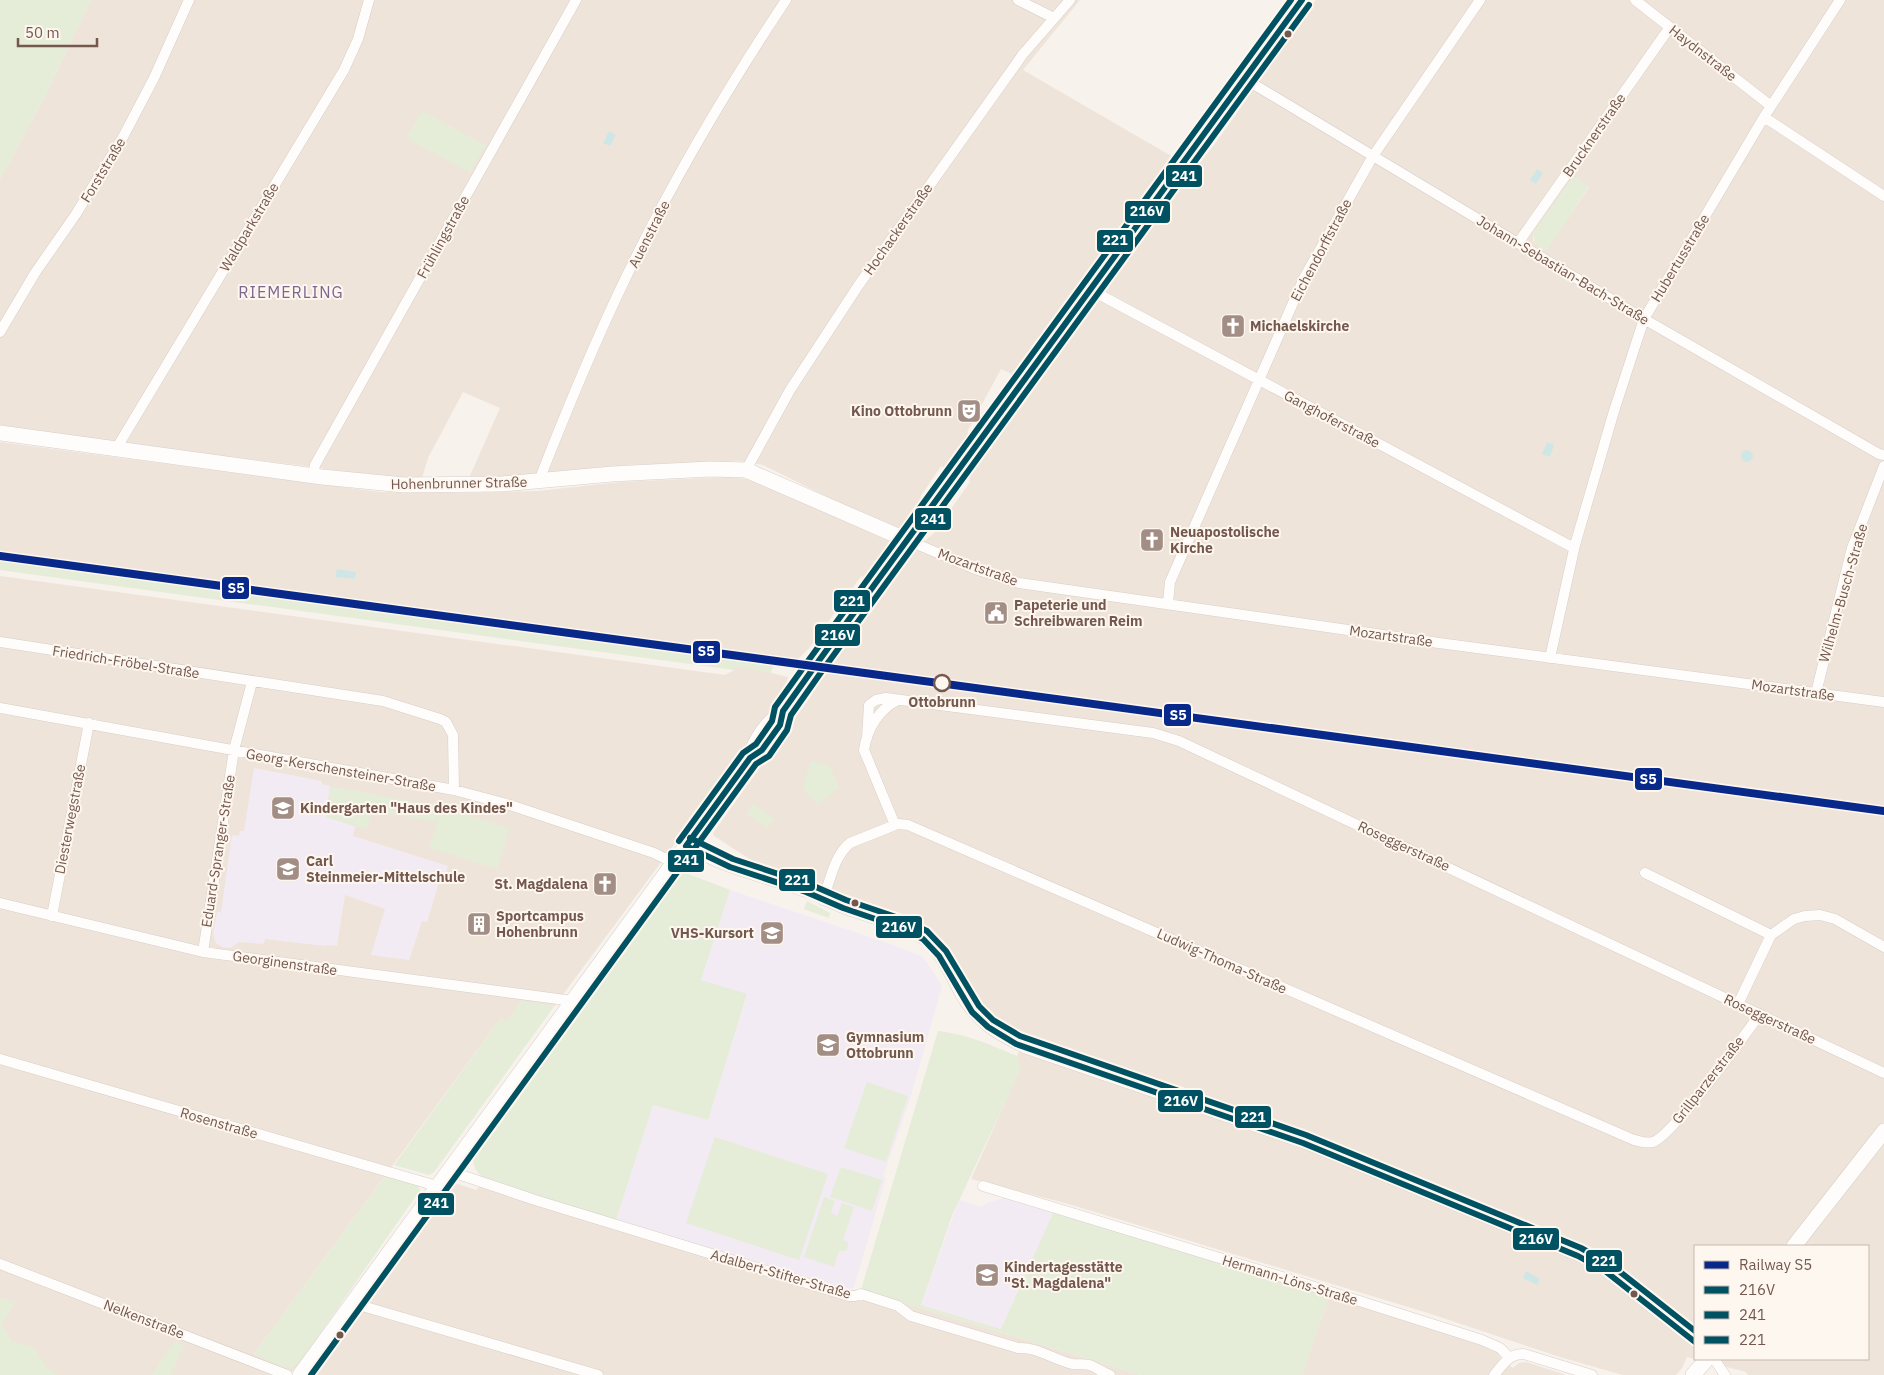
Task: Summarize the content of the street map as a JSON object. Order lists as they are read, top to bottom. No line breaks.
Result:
{"streets":{"street":["Haydnstraße","Brucknerstraße","Forststraße","Waldparkstraße","Hochackerstraße","Auenstraße","Frühlingstraße","Eichendorffstraße","Hubertusstraße","Johann-Sebastian-Bach-Straße","Ganghoferstraße","Hohenbrunner Straße","Mozartstraße","Wilhelm-Busch-Straße","Friedrich-Fröbel-Straße","Georg-Kerschensteiner-Straße","Diesterwegstraße","Roseggerstraße","Eduard-Spranger-Straße","Ludwig-Thoma-Straße","Georginenstraße","Grillparzerstraße","Rosenstraße","Adalbert-Stifter-Straße","Hermann-Löns-Straße","Nelkenstraße"]},"crossings":[["Haydnstraße","Brucknerstraße"],["Haydnstraße","Hubertusstraße"],["Brucknerstraße","Johann-Sebastian-Bach-Straße"],["Waldparkstraße","Hohenbrunner Straße"],["Hochackerstraße","Hohenbrunner Straße"],["Auenstraße","Hohenbrunner Straße"],["Frühlingstraße","Hohenbrunner Straße"],["Eichendorffstraße","Johann-Sebastian-Bach-Straße"],["Eichendorffstraße","Ganghoferstraße"],["Eichendorffstraße","Mozartstraße"],["Hubertusstraße","Johann-Sebastian-Bach-Straße"],["Hubertusstraße","Ganghoferstraße"],["Hubertusstraße","Mozartstraße"],["Hohenbrunner Straße","Mozartstraße"],["Mozartstraße","Wilhelm-Busch-Straße"],["Friedrich-Fröbel-Straße","Georg-Kerschensteiner-Straße"],["Georg-Kerschensteiner-Straße","Diesterwegstraße"],["Georg-Kerschensteiner-Straße","Eduard-Spranger-Straße"],["Diesterwegstraße","Georginenstraße"],["Roseggerstraße","Ludwig-Thoma-Straße"],["Roseggerstraße","Grillparzerstraße"],["Eduard-Spranger-Straße","Georginenstraße"],["Ludwig-Thoma-Straße","Grillparzerstraße"]],"districts":["RIEMERLING"],"places":{"church":["Michaelskirche","Neuapostolische Kirche","St. Magdalena"],"theatre":["Kino Ottobrunn"],"public building":["Papeterie und Schreibwaren Reim"],"other":["Ottobrunn"],"school or university":["Kindergarten \"Haus des Kindes\"","Carl Steinmeier-Mittelschule","VHS-Kursort","Gymnasium Ottobrunn","Kindertagesstätte \"St. Magdalena\""],"building":["Sportcampus Hohenbrunn"]},"lines":["transit line 216V","transit line 221","transit line 241","rail line S5"],"legend":["Railway S5","216V","241","221"],"scale_bar":"50 m"}
